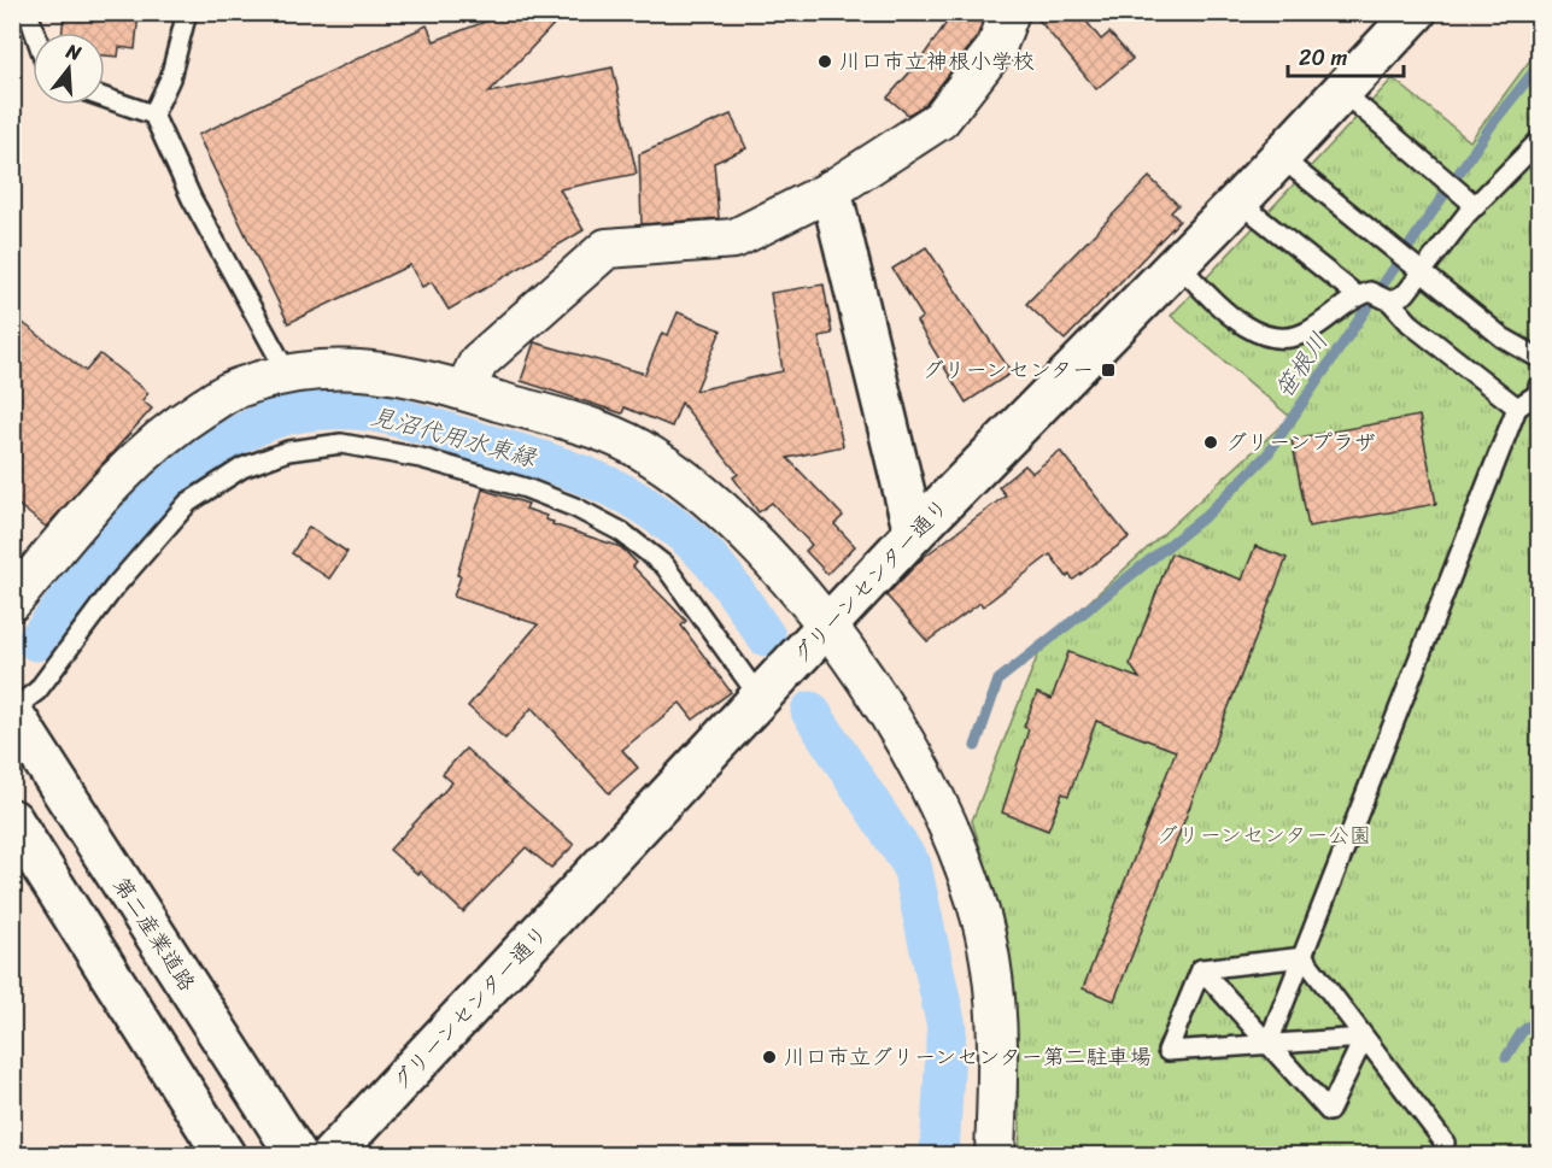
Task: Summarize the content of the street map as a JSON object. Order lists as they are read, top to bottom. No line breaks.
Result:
{"streets":{"street":["グリーンセンター通り","第二産業道路"]},"water":["笹根川","見沼代用水東縁"],"parks":["グリーンセンター公園"],"places":{"other":["川口市立神根小学校","グリーンプラザ","川口市立グリーンセンター第二駐車場"],"transit":["グリーンセンター"]},"scale_bar":"20 m","north":"top"}
